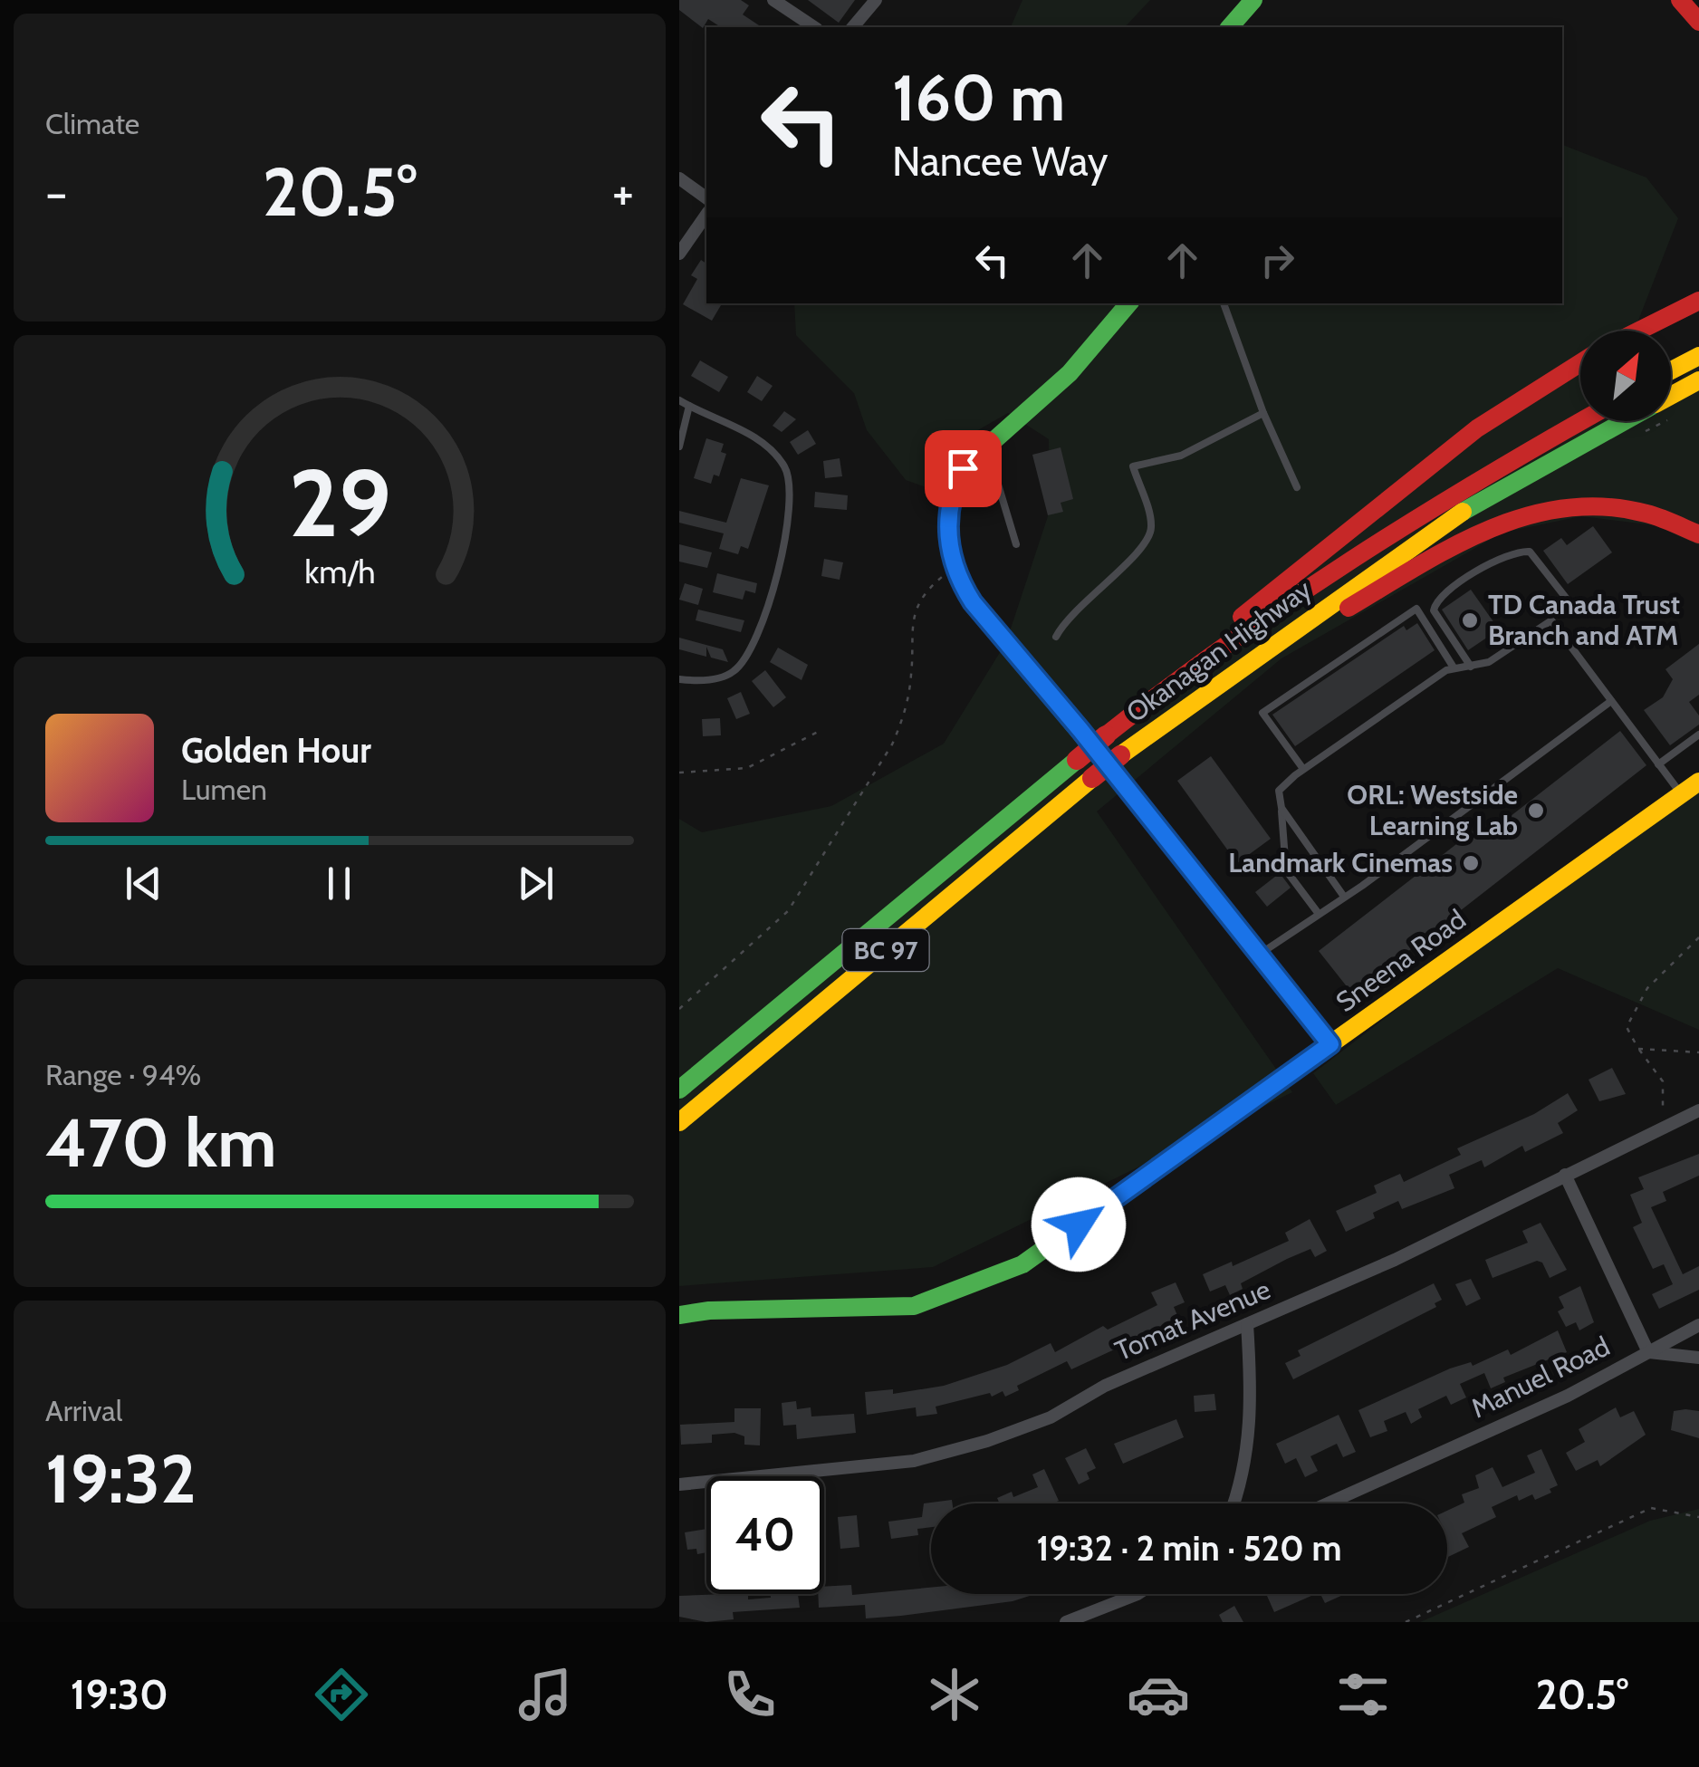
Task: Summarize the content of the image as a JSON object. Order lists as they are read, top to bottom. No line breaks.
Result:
{"streets":{"main road":["Okanagan Highway","BC 97","Sneena Road"],"street":["Tomat Avenue","Manuel Road"]},"crossings":[["Tomat Avenue","Manuel Road"]],"places":["TD Canada Trust Branch and ATM","ORL: Westside Learning Lab","Landmark Cinemas"],"north":"top right","page":{"tile":["Climate",["Range · 94%","470 km"],["Arrival","19:32"]],"turn":["160 m","Nancee Way"],"heat":["−","20.5°","+"],"song":["Golden Hour","Lumen"],"limit":"40","trip":"19:32 · 2 min · 520 m","tabs":["19:30","20.5°"],"gauge":["29","km/h"]}}
